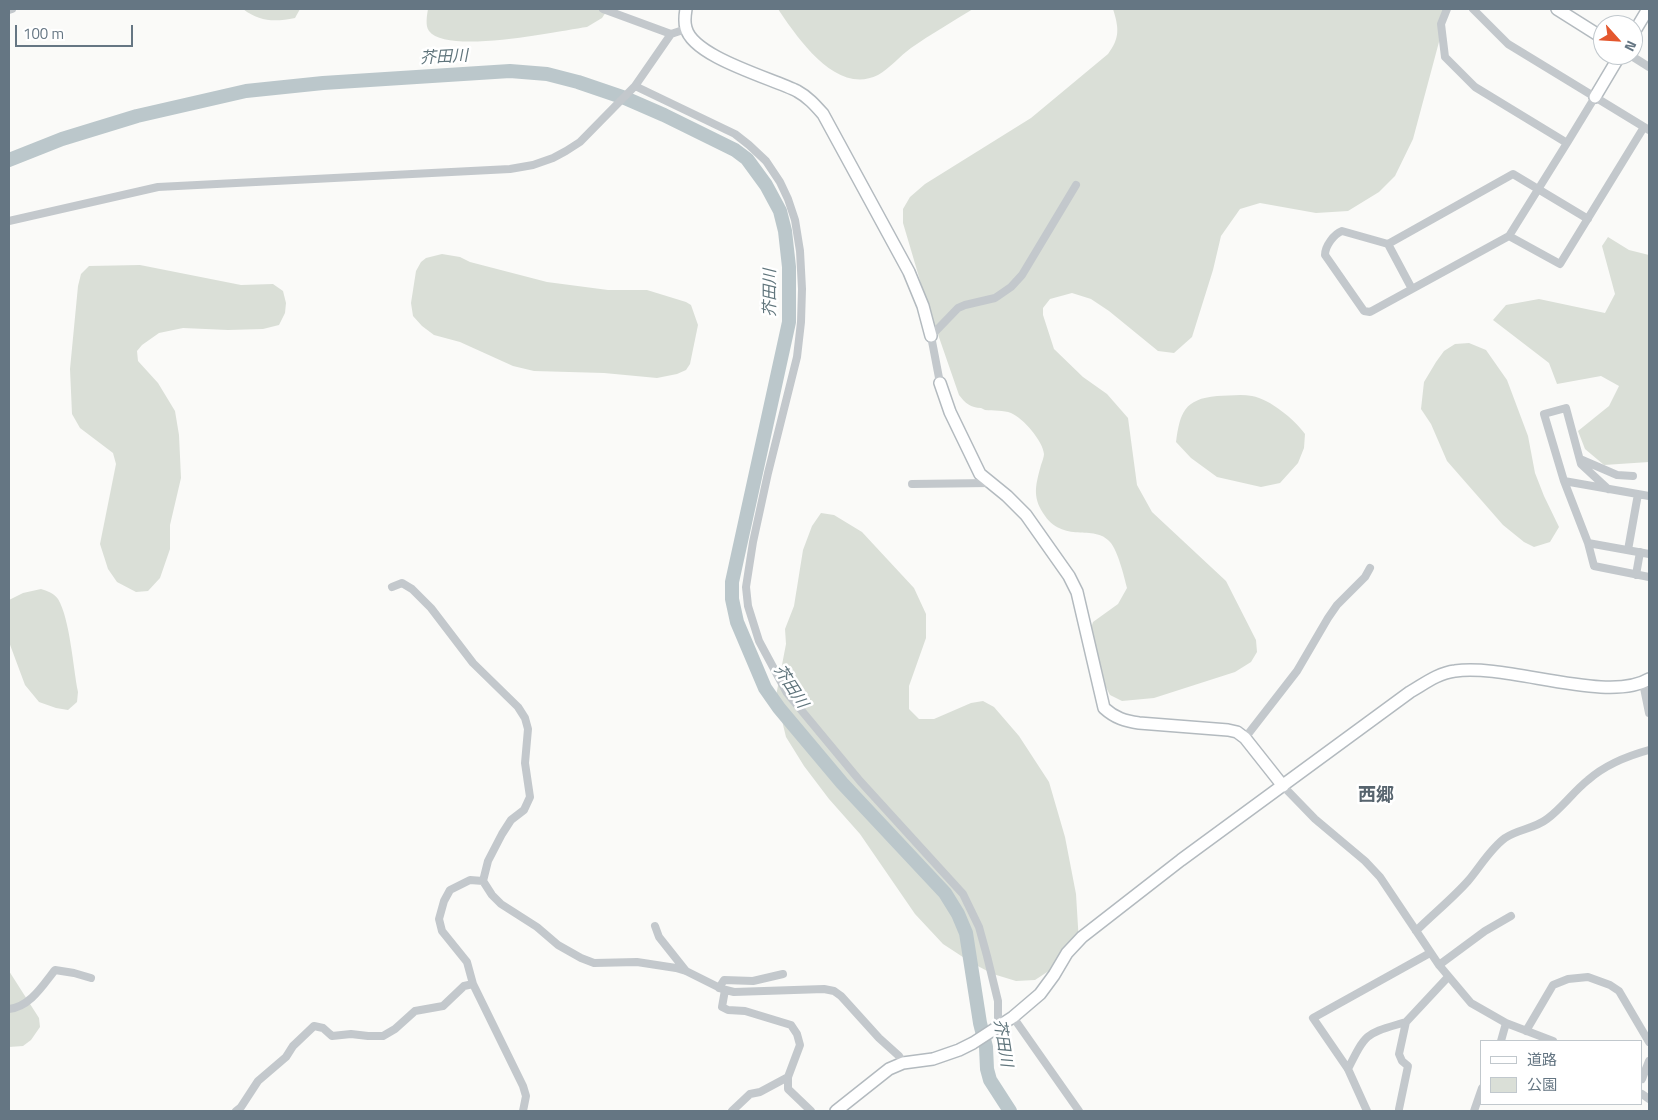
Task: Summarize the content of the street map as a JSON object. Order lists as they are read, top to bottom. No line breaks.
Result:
{"districts":["西郷"],"water":["芥田川"],"legend":["道路","公園"],"scale_bar":"100 m","north":"bottom right"}
